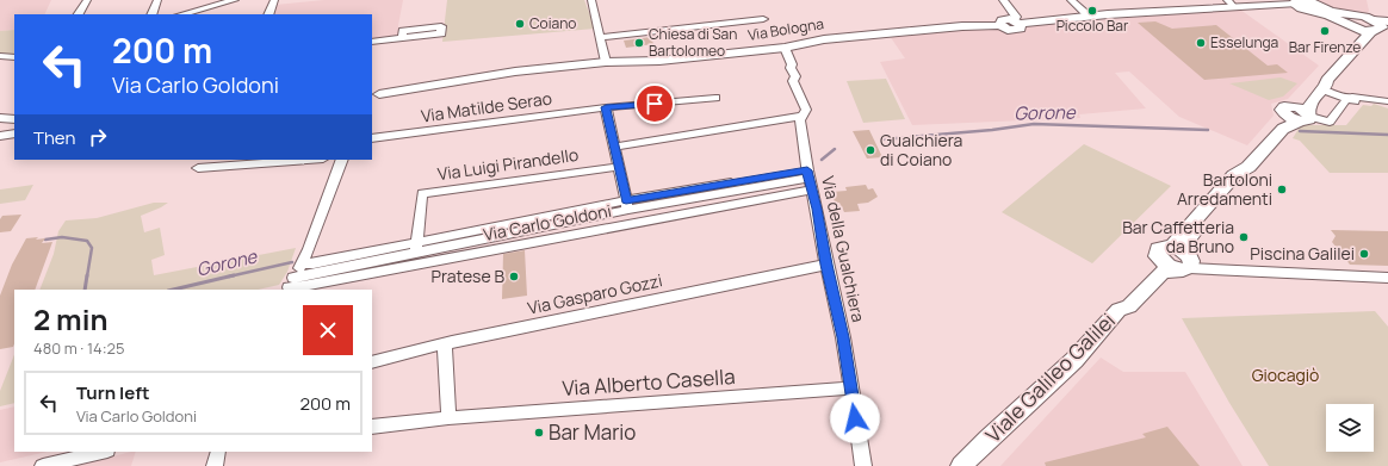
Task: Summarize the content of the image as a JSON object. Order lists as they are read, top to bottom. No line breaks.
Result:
{"streets":{"main road":["Viale Galileo Galilei"],"street":["Via Bologna","Via Matilde Serao","Via Luigi Pirandello","Via Carlo Goldoni","Via della Gualchiera","Via Gasparo Gozzi","Via Alberto Casella"]},"crossings":[["Via Bologna","Via della Gualchiera"],["Via Luigi Pirandello","Via Carlo Goldoni"],["Via Carlo Goldoni","Via della Gualchiera"],["Via della Gualchiera","Via Gasparo Gozzi"],["Via della Gualchiera","Via Alberto Casella"]],"water":["Gorone"],"parks":["Giocagiò"],"places":["Piccolo Bar","Coiano","Bar Firenze","Chiesa di San Bartolomeo","Esselunga","Gualchiera di Coiano","Bartoloni Arredamenti","Bar Caffetteria da Bruno","Piscina Galilei","Pratese B","Bar Mario"],"page":{"turn":["200 m","Via Carlo Goldoni"],"then":"Then","heading":["2 min","480 m · 14:25"],"list":[{"name":"Turn left","note":"Via Carlo Goldoni","value":"200 m"}]}}
